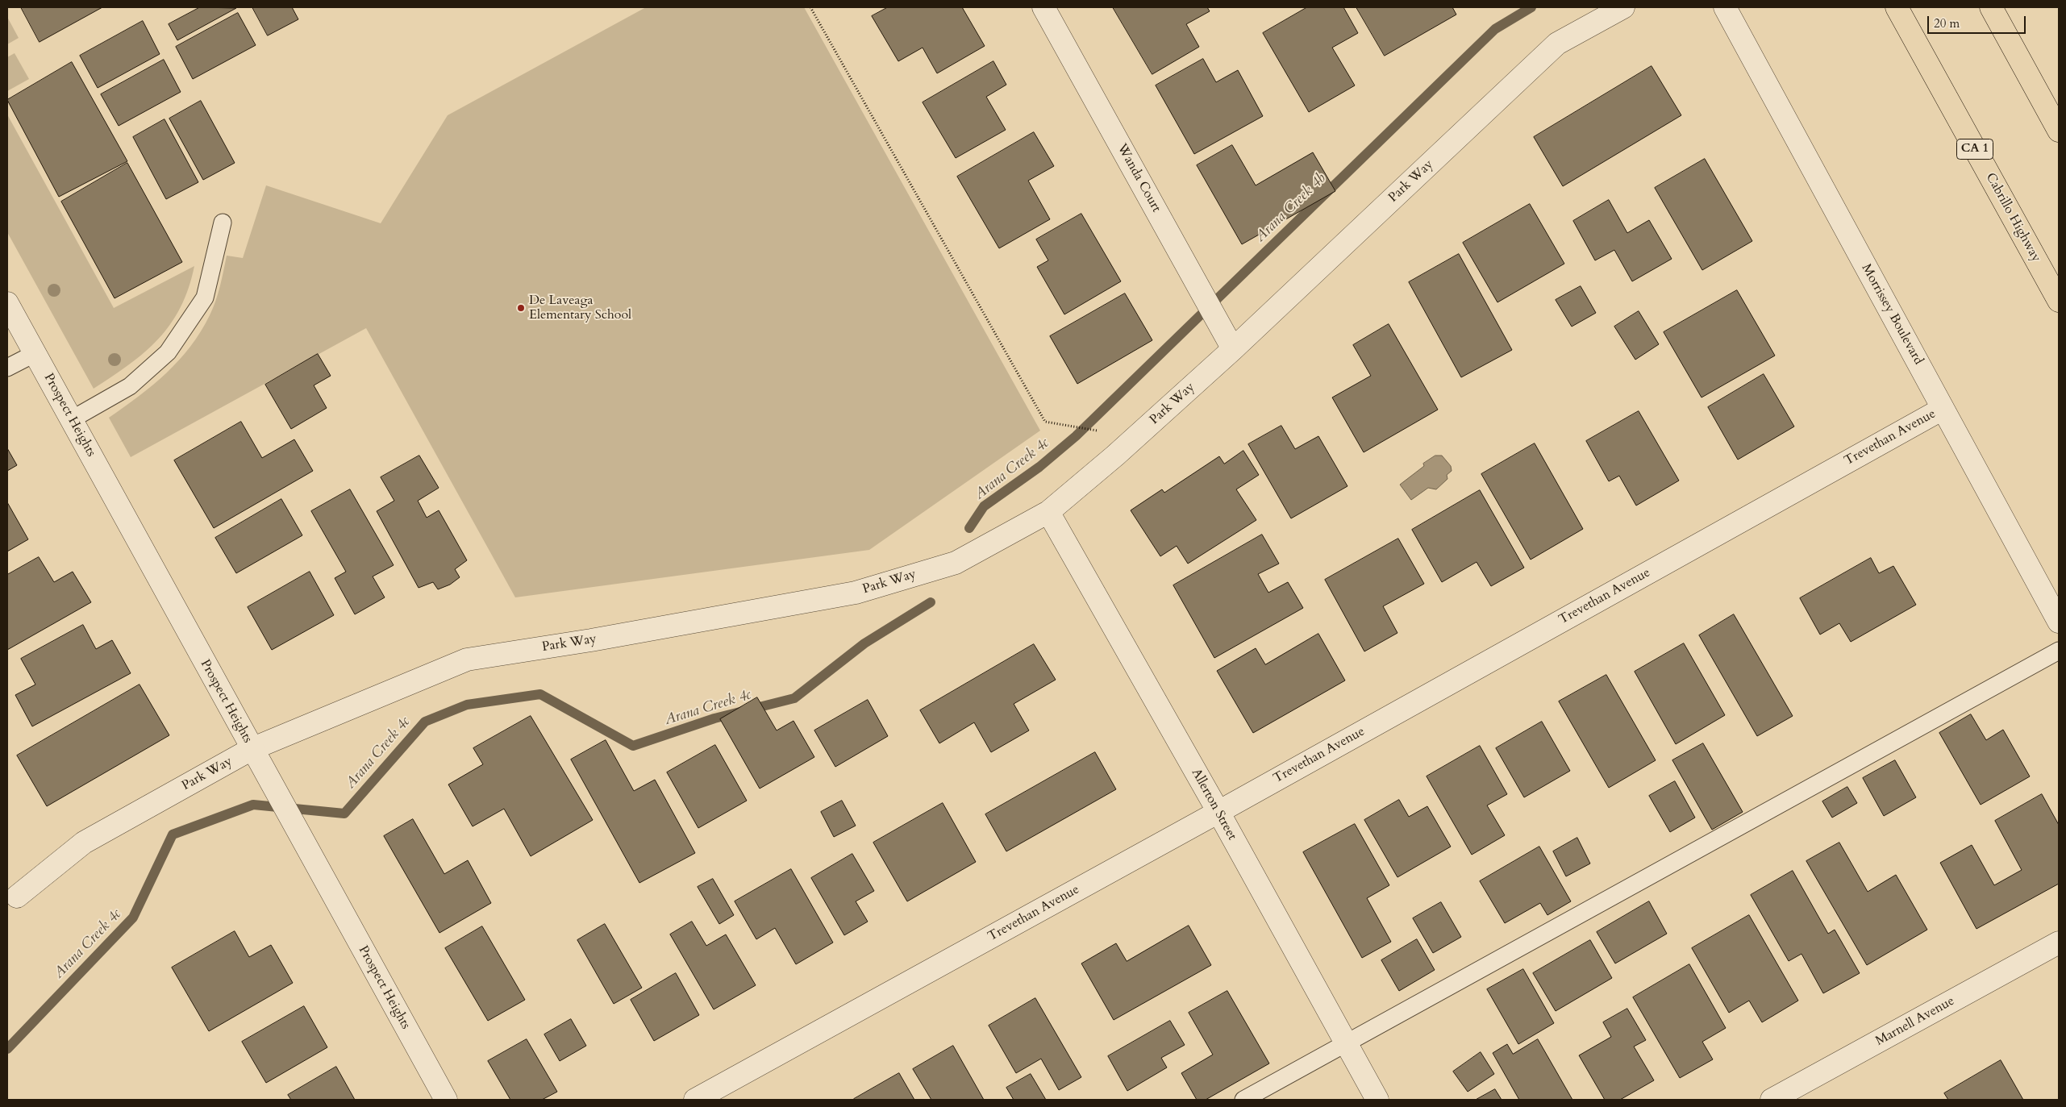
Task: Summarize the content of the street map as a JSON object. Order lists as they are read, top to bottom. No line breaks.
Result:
{"streets":{"highway":["CA 1","Cabrillo Highway"],"street":["Wanda Court","Park Way","Morrissey Boulevard","Prospect Heights","Trevethan Avenue","Allerton Street","Marnell Avenue"]},"crossings":[["Wanda Court","Park Way"],["Park Way","Prospect Heights"],["Park Way","Allerton Street"],["Morrissey Boulevard","Trevethan Avenue"],["Trevethan Avenue","Allerton Street"]],"water":["Arana Creek 4b","Arana Creek 4c"],"places":["De Laveaga Elementary School"],"scale_bar":"20 m"}
